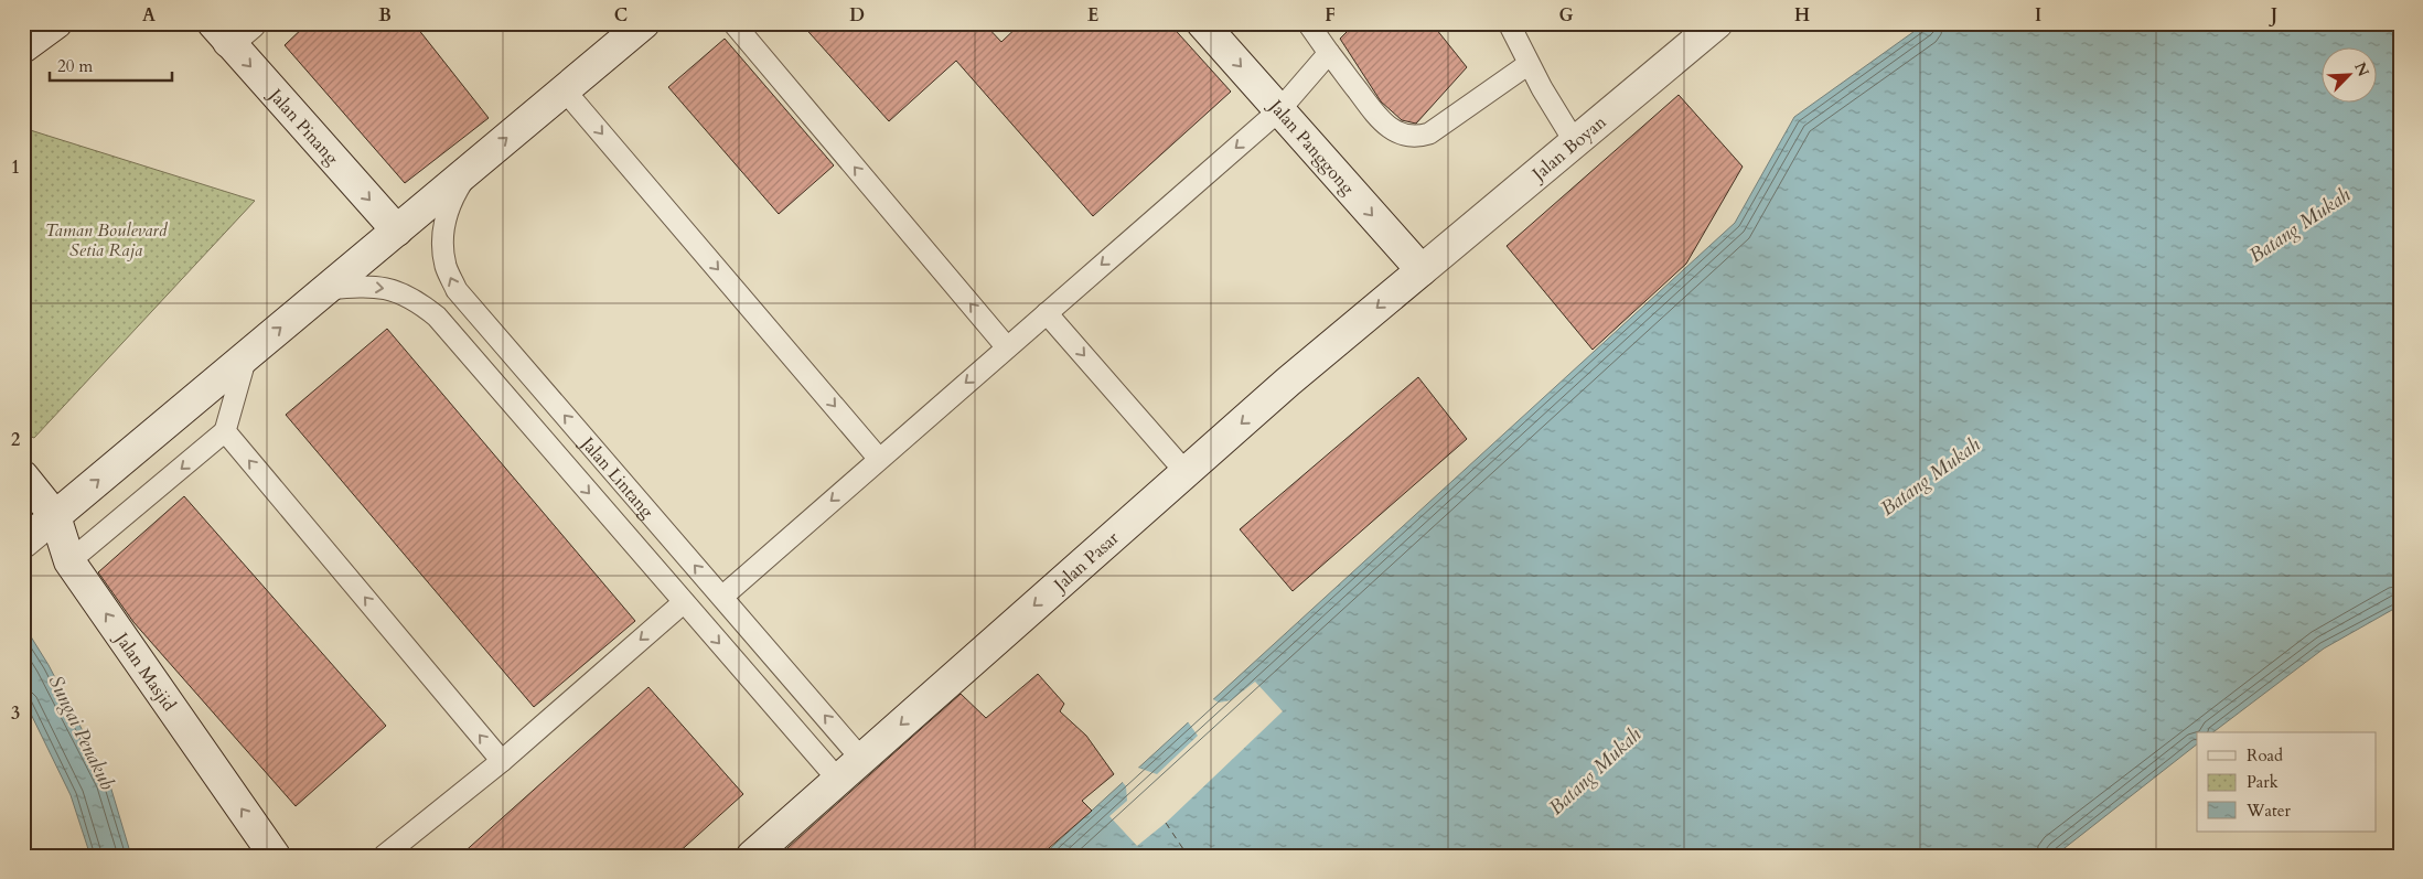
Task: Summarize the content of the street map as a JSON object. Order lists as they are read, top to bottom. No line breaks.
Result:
{"streets":{"street":["Jalan Pinang","Jalan Panggong","Jalan Boyan","Jalan Pasar","Jalan Masjid"],"lane":["Jalan Lintang"]},"crossings":[["Jalan Panggong","Jalan Boyan"],["Jalan Panggong","Jalan Pasar"],["Jalan Boyan","Jalan Pasar"],["Jalan Lintang","Jalan Pasar"]],"one_way":["Jalan Pinang","Jalan Panggong","Jalan Pasar","Jalan Masjid"],"water":["Batang Mukah","Sungai Penakub"],"parks":["Taman Boulevard Setia Raja"],"legend":["Road","Park","Water"],"scale_bar":"20 m","north":"top right","grid":{"columns":["A","B","C","D","E","F","G","H","I","J"],"rows":["1","2","3"]}}
